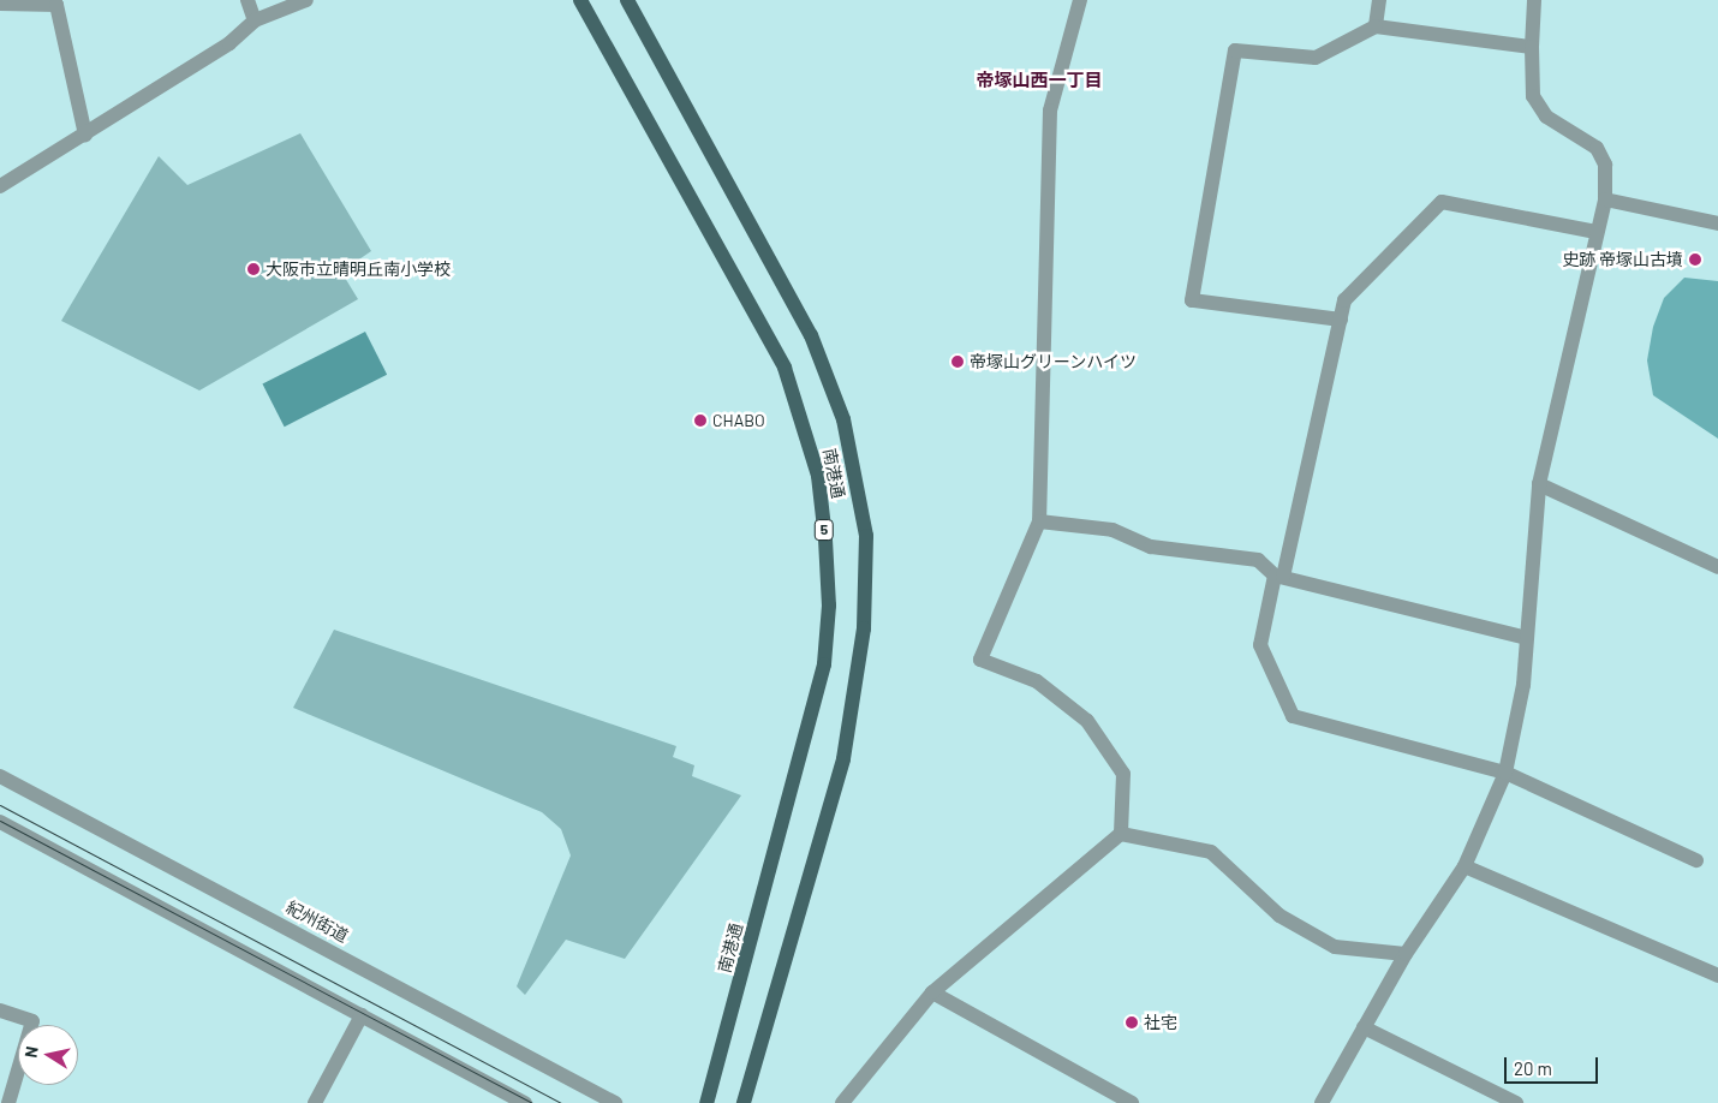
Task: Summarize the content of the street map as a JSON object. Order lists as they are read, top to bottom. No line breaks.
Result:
{"streets":{"main road":["南港通","5"],"street":["紀州街道"]},"districts":["帝塚山西一丁目"],"places":["史跡 帝塚山古墳","大阪市立晴明丘南小学校","帝塚山グリーンハイツ","CHABO","社宅"],"scale_bar":"20 m","north":"left"}
